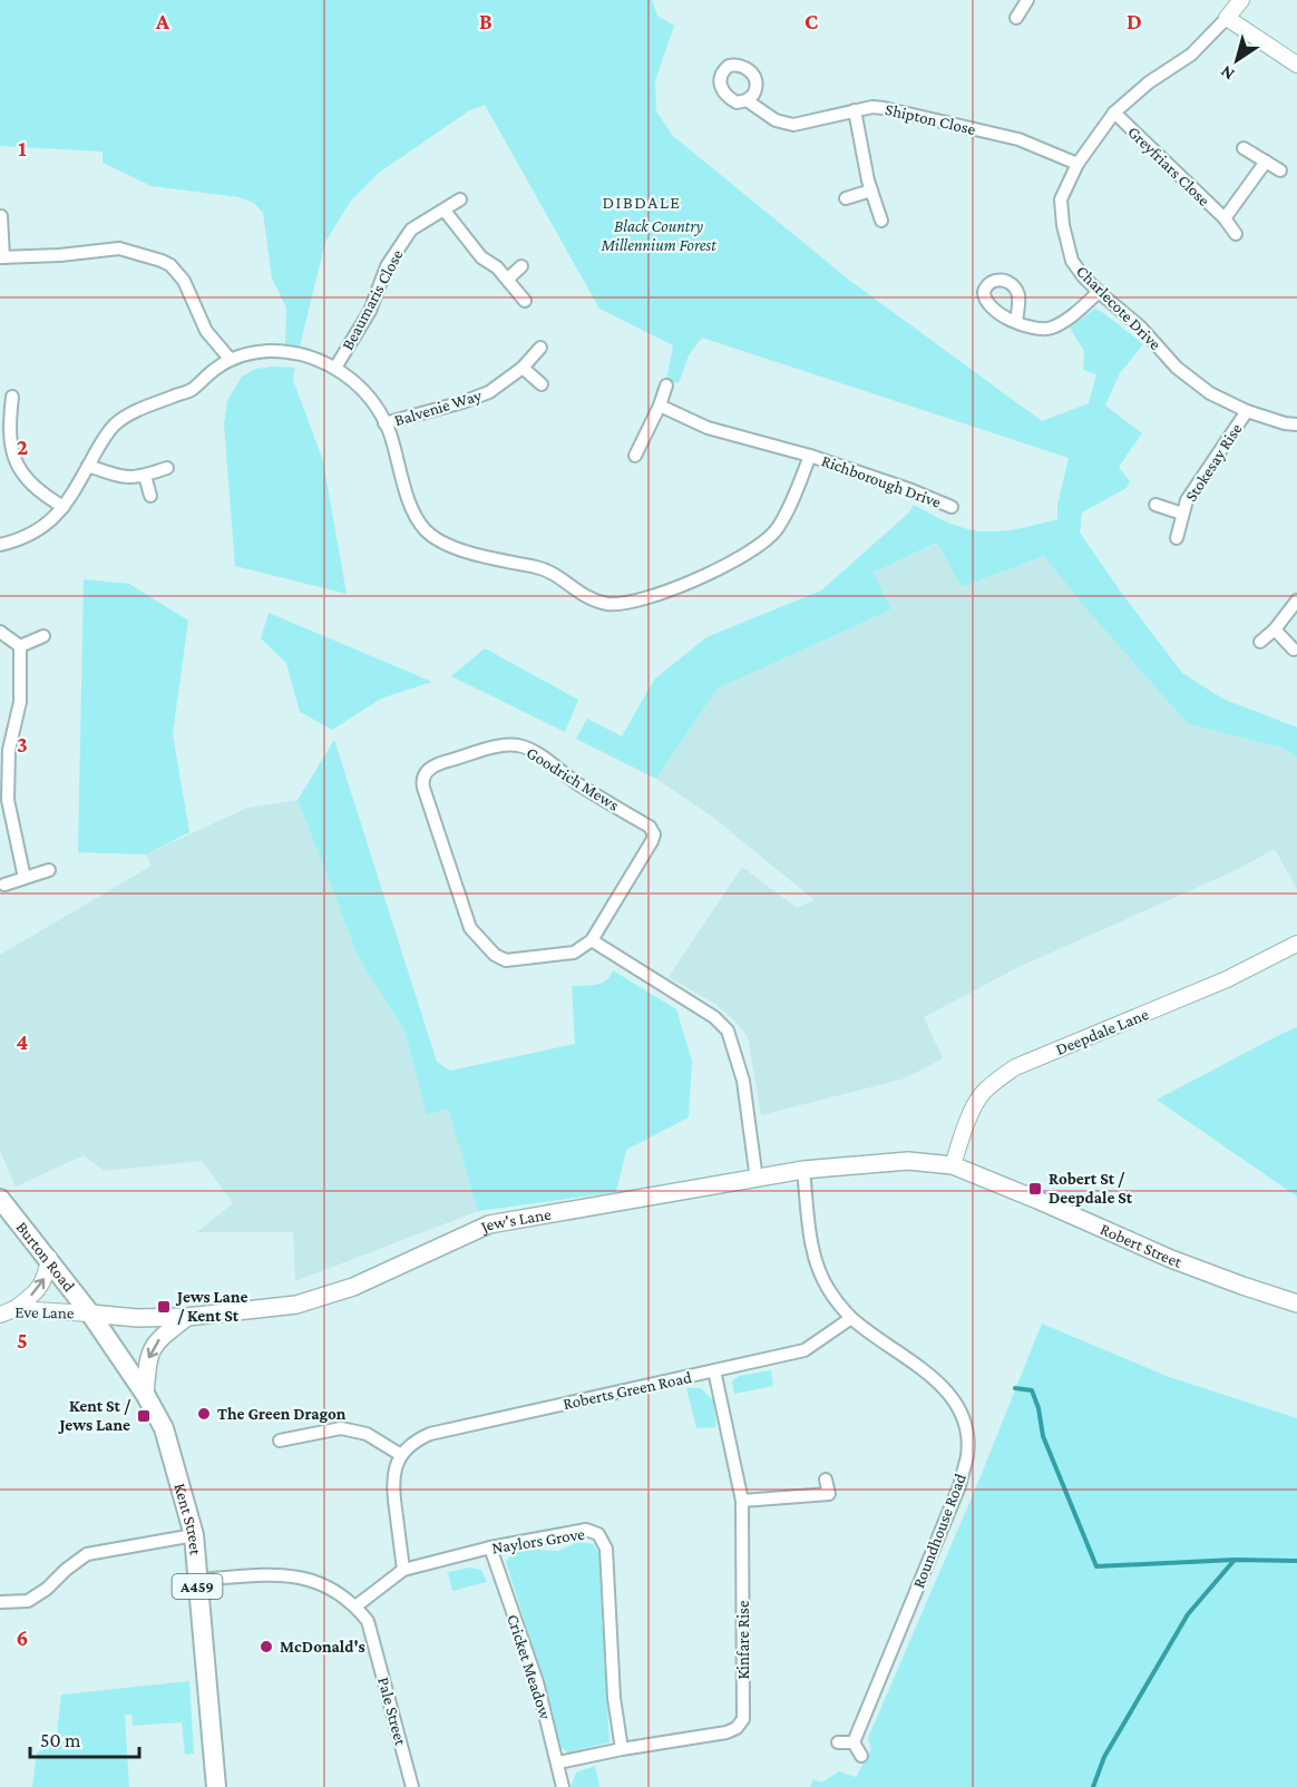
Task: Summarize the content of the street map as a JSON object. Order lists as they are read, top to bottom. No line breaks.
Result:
{"streets":{"main road":["Jew's Lane","Robert Street","Burton Road","Kent Street","A459"],"street":["Shipton Close","Greyfriars Close","Beaumaris Close","Charlecote Drive","Balvenie Way","Stokesay Rise","Richborough Drive","Goodrich Mews","Deepdale Lane","Eve Lane","Roberts Green Road","Roundhouse Road","Naylors Grove","Kinfare Rise","Cricket Meadow","Pale Street"]},"crossings":[["Shipton Close","Charlecote Drive"],["Greyfriars Close","Charlecote Drive"],["Beaumaris Close","Richborough Drive"],["Charlecote Drive","Stokesay Rise"],["Balvenie Way","Richborough Drive"],["Deepdale Lane","Jew's Lane"],["Deepdale Lane","Robert Street"],["Jew's Lane","Robert Street"],["Jew's Lane","Burton Road"],["Jew's Lane","Eve Lane"],["Jew's Lane","Kent Street"],["Jew's Lane","Roundhouse Road"],["Burton Road","Eve Lane"],["Burton Road","Kent Street"],["Eve Lane","Kent Street"],["Roberts Green Road","Roundhouse Road"],["Roberts Green Road","Kinfare Rise"],["Kent Street","Pale Street"],["Naylors Grove","Kinfare Rise"],["Naylors Grove","Cricket Meadow"],["Naylors Grove","Pale Street"],["Kinfare Rise","Cricket Meadow"]],"districts":["DIBDALE"],"parks":["Black Country Millennium Forest"],"places":{"transit":["Robert St / Deepdale St","Jews Lane / Kent St","Kent St / Jews Lane"],"other":["The Green Dragon","McDonald's"]},"scale_bar":"50 m","north":"bottom left","grid":{"columns":["A","B","C","D"],"rows":["1","2","3","4","5","6"]}}
